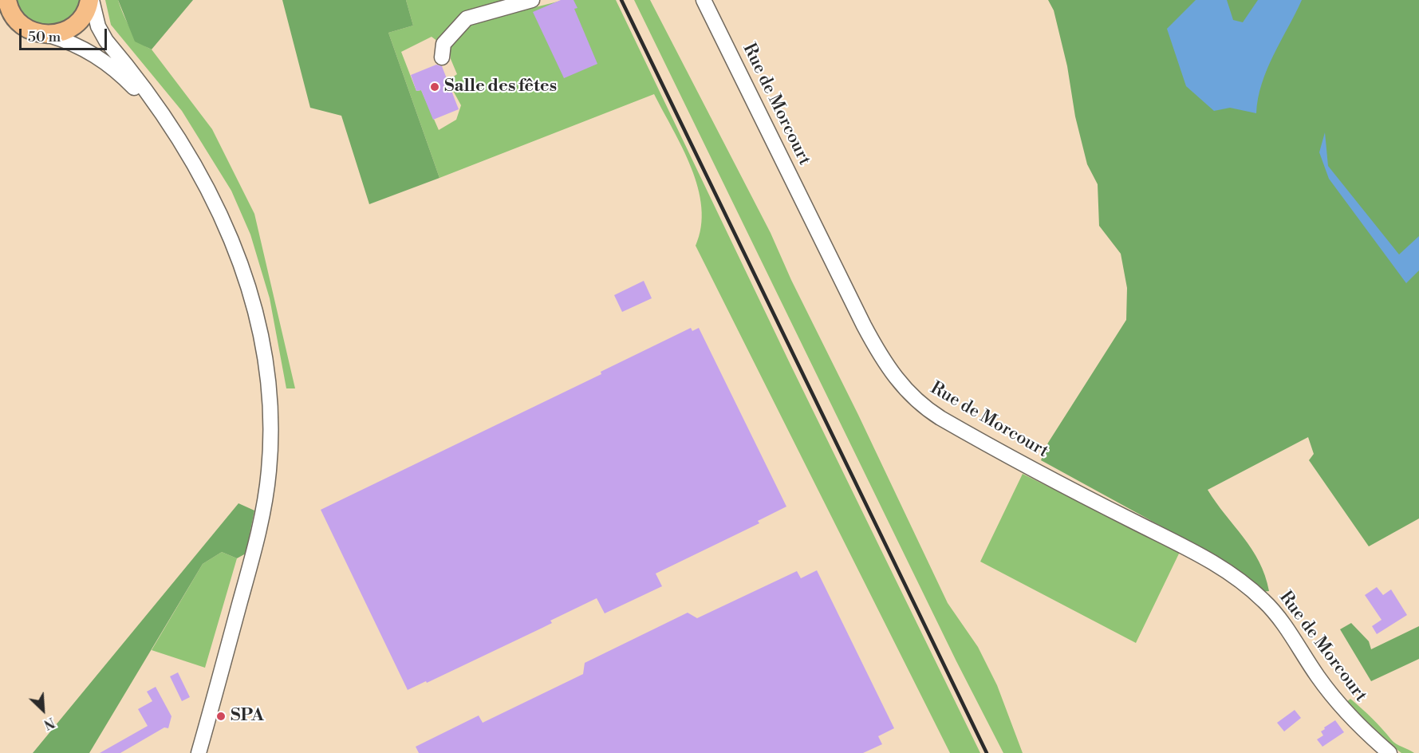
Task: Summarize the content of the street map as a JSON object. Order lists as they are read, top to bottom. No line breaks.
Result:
{"streets":{"street":["Rue de Morcourt"]},"places":["Salle des fêtes","SPA"],"scale_bar":"50 m","north":"bottom right"}
